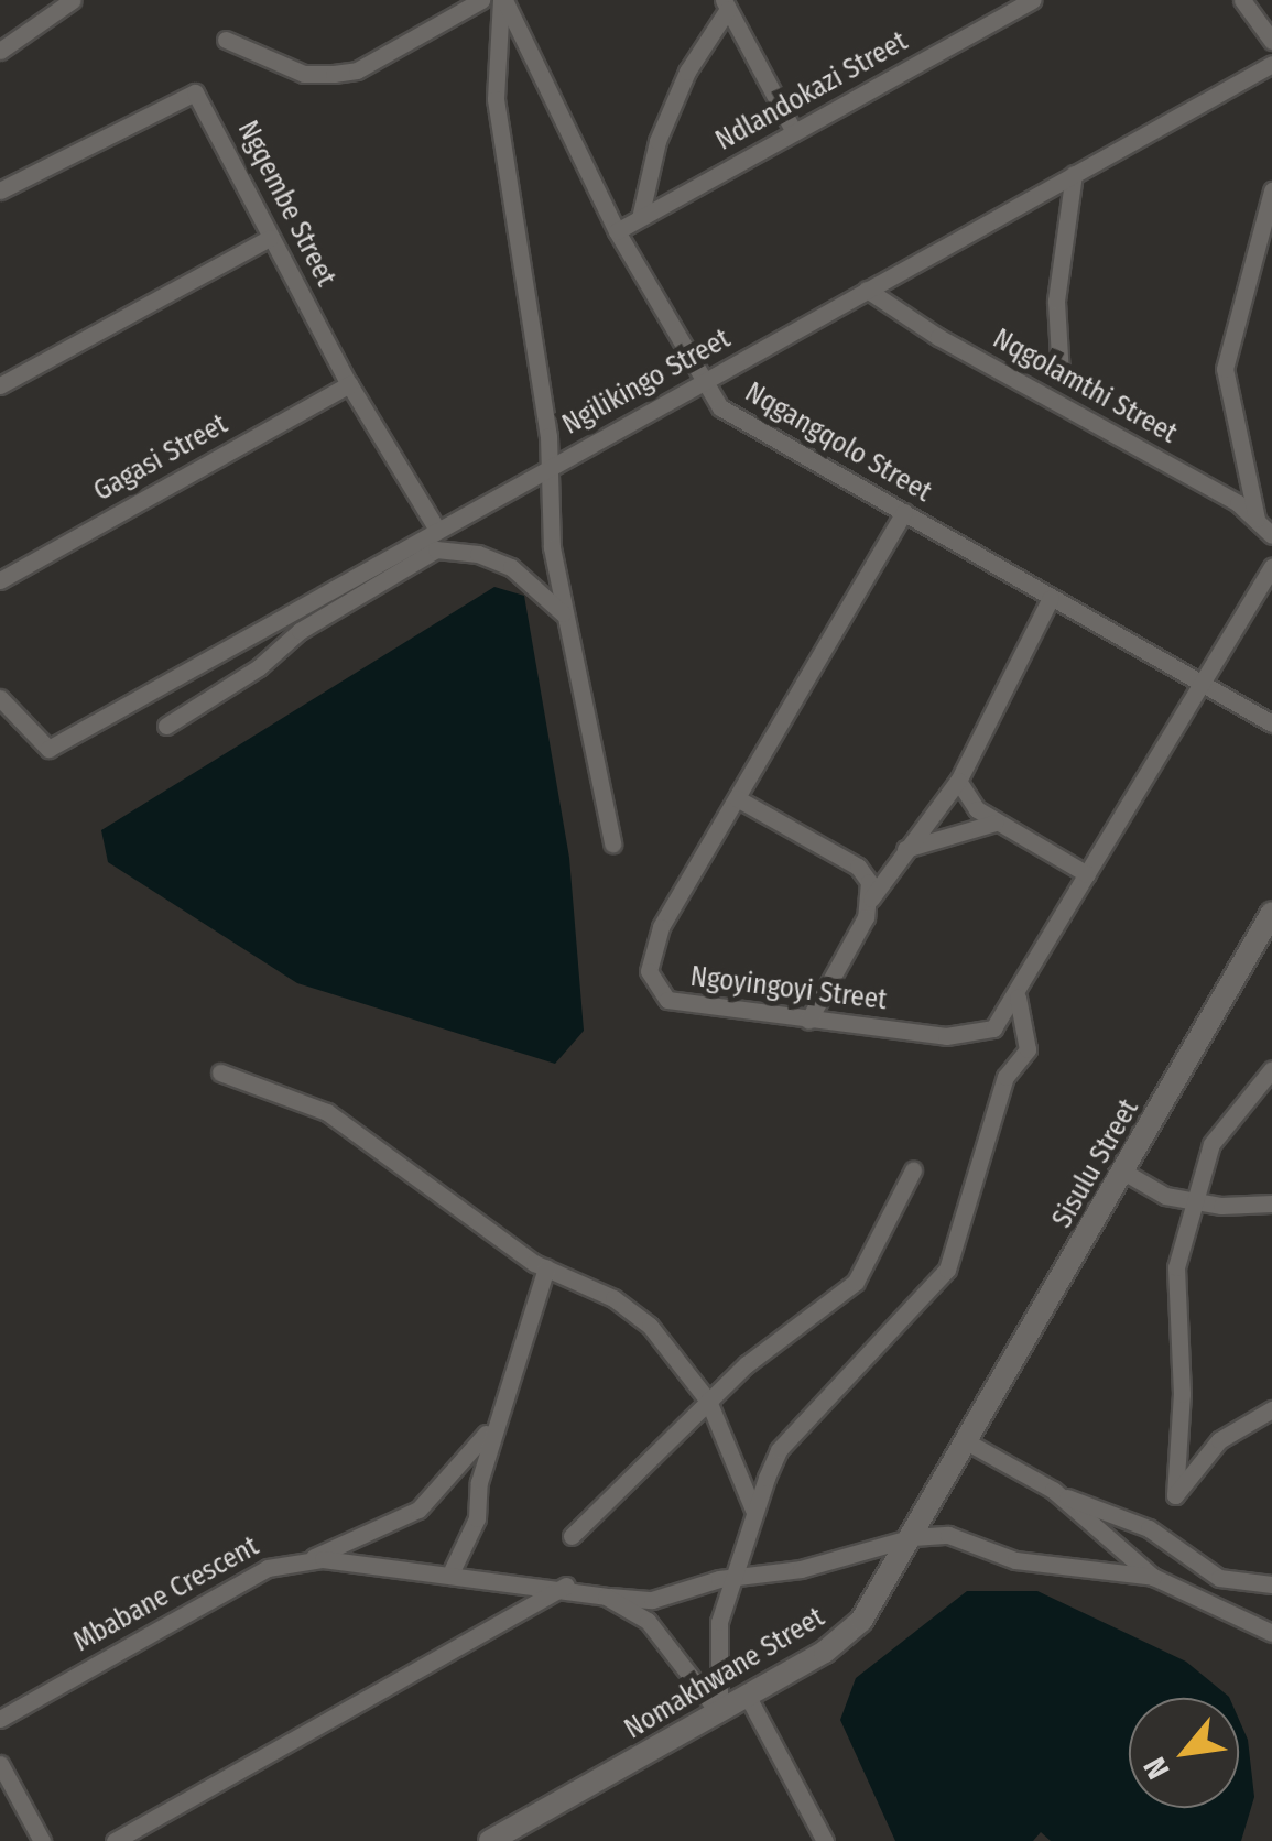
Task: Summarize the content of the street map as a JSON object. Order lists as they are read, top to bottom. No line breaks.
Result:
{"streets":{"street":["Ndlandokazi Street","Ngqembe Street","Ngilikingo Street","Nqgolamthi Street","Nqgangqolo Street","Gagasi Street","Ngoyingoyi Street","Sisulu Street","Mbabane Crescent","Nomakhwane Street"]},"crossings":[["Ndlandokazi Street","Nqgangqolo Street"],["Ngqembe Street","Ngilikingo Street"],["Ngqembe Street","Gagasi Street"],["Ngilikingo Street","Nqgolamthi Street"],["Ngilikingo Street","Nqgangqolo Street"],["Nqgangqolo Street","Ngoyingoyi Street"],["Sisulu Street","Nomakhwane Street"],["Mbabane Crescent","Nomakhwane Street"]],"north":"bottom left"}
